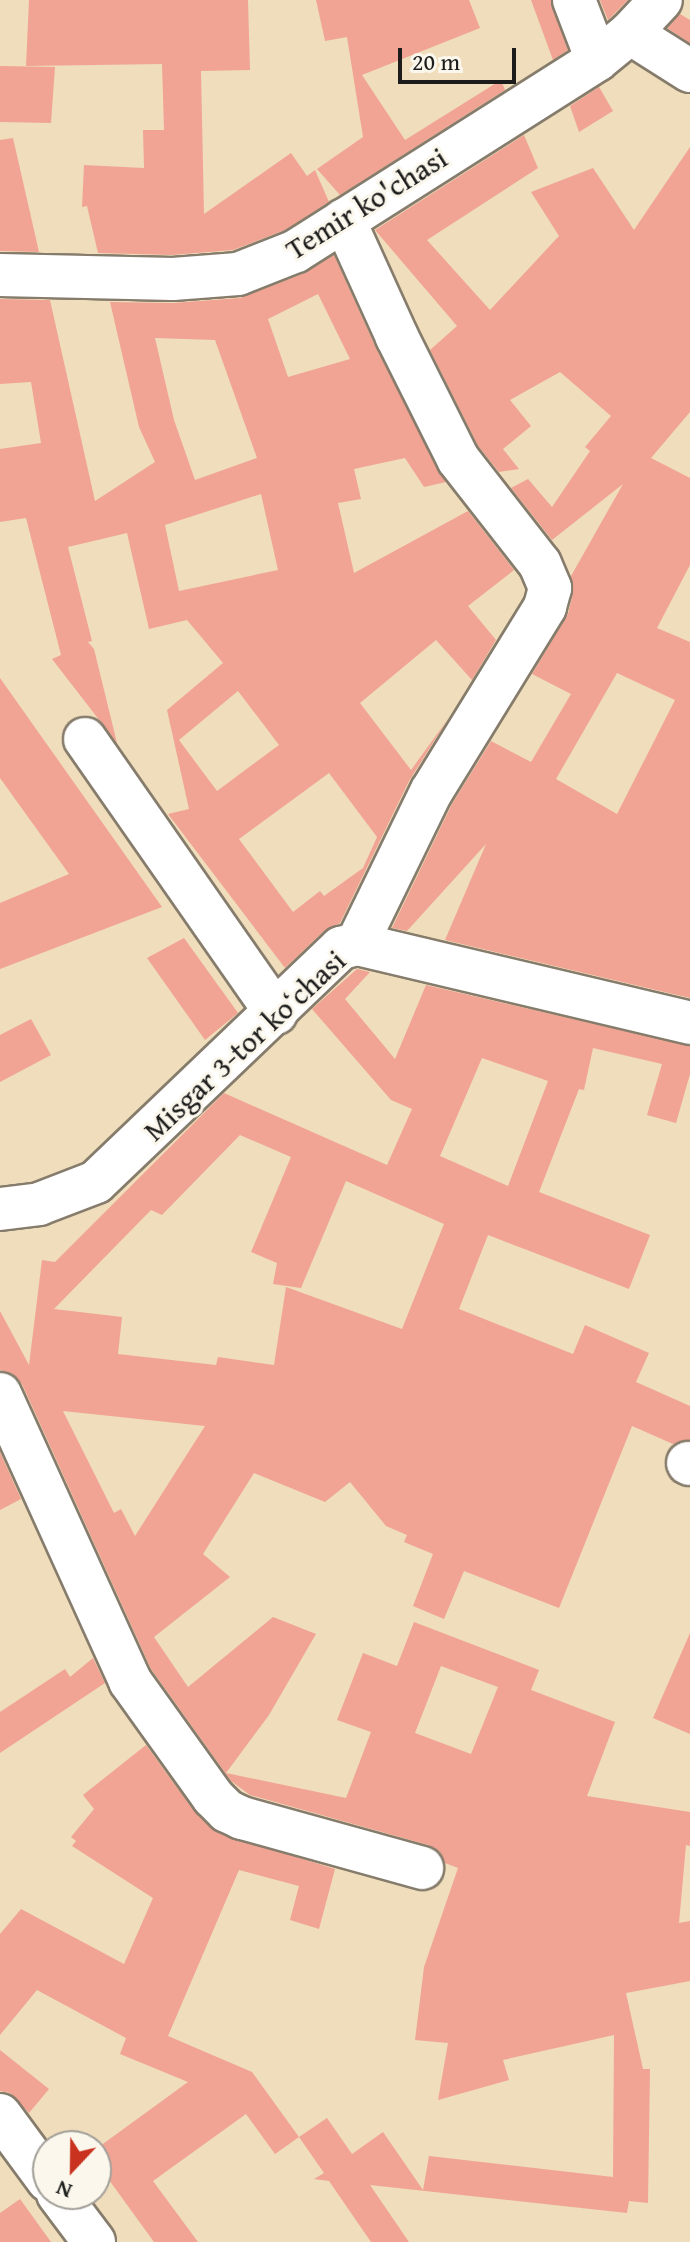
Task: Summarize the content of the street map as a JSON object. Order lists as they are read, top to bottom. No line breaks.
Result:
{"streets":{"street":["Temir ko'chasi","Misgar 3-tor koʻchasi"]},"scale_bar":"20 m","north":"bottom"}
